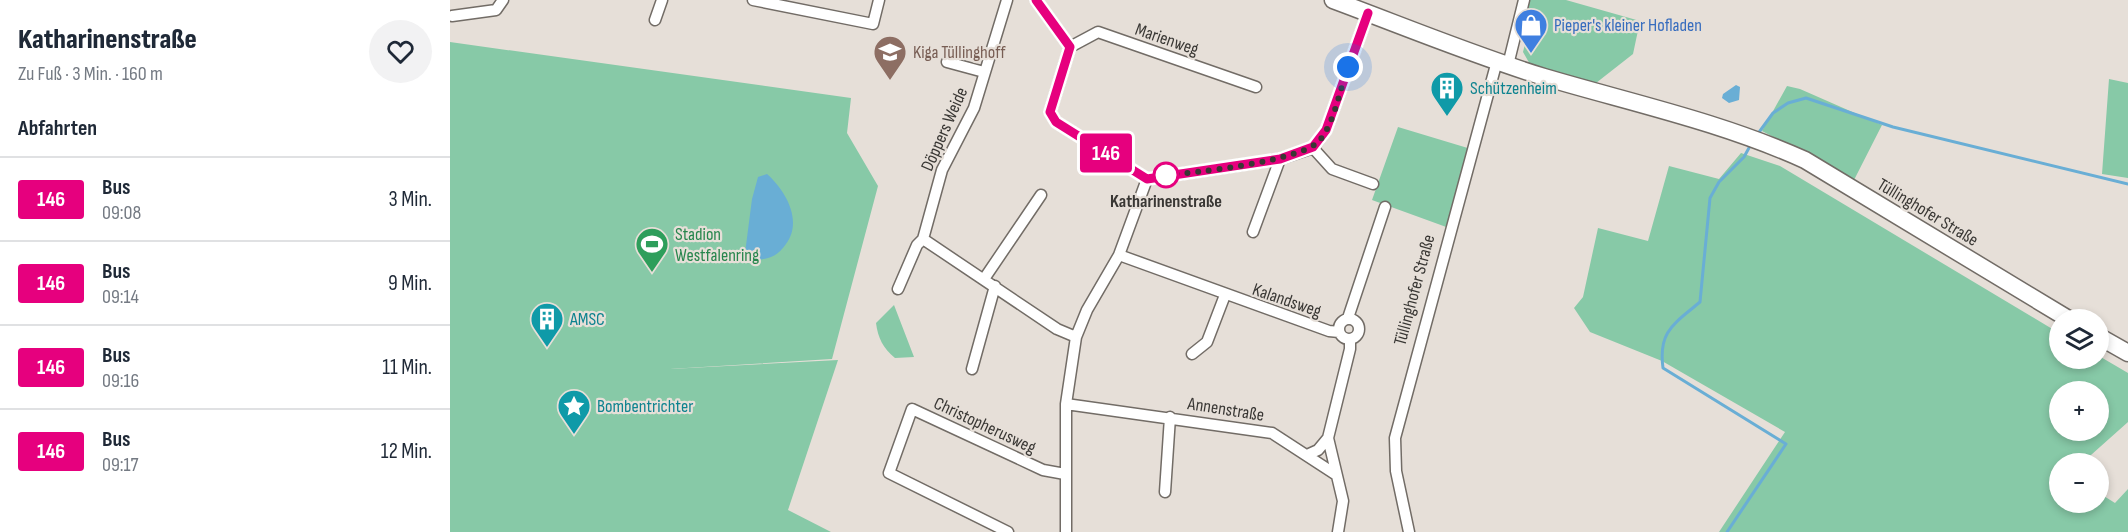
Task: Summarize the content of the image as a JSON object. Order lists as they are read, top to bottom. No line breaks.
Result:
{"streets":{"main road":["Tüllinghofer Straße"],"street":["Marienweg","Döppers Weide","Kalandsweg","Annenstraße","Christopherusweg"]},"places":{"shop":["Pieper's kleiner Hofladen"],"school or university":["Kiga Tüllinghoff"],"building":["Schützenheim","AMSC"],"other":["Katharinenstraße"],"sports":["Stadion Westfalenring"],"place":["Bombentrichter"]},"lines":["bus line 146"],"page":{"heading":[["Katharinenstraße","Zu Fuß · 3 Min. · 160 m"],"Abfahrten"],"on_map":"146","list":[{"mark":"146","name":"Bus","note":"09:08","value":"3 Min."},{"mark":"146","name":"Bus","note":"09:14","value":"9 Min."},{"mark":"146","name":"Bus","note":"09:16","value":"11 Min."},{"mark":"146","name":"Bus","note":"09:17","value":"12 Min."}],"map_buttons":["+","−"]}}
